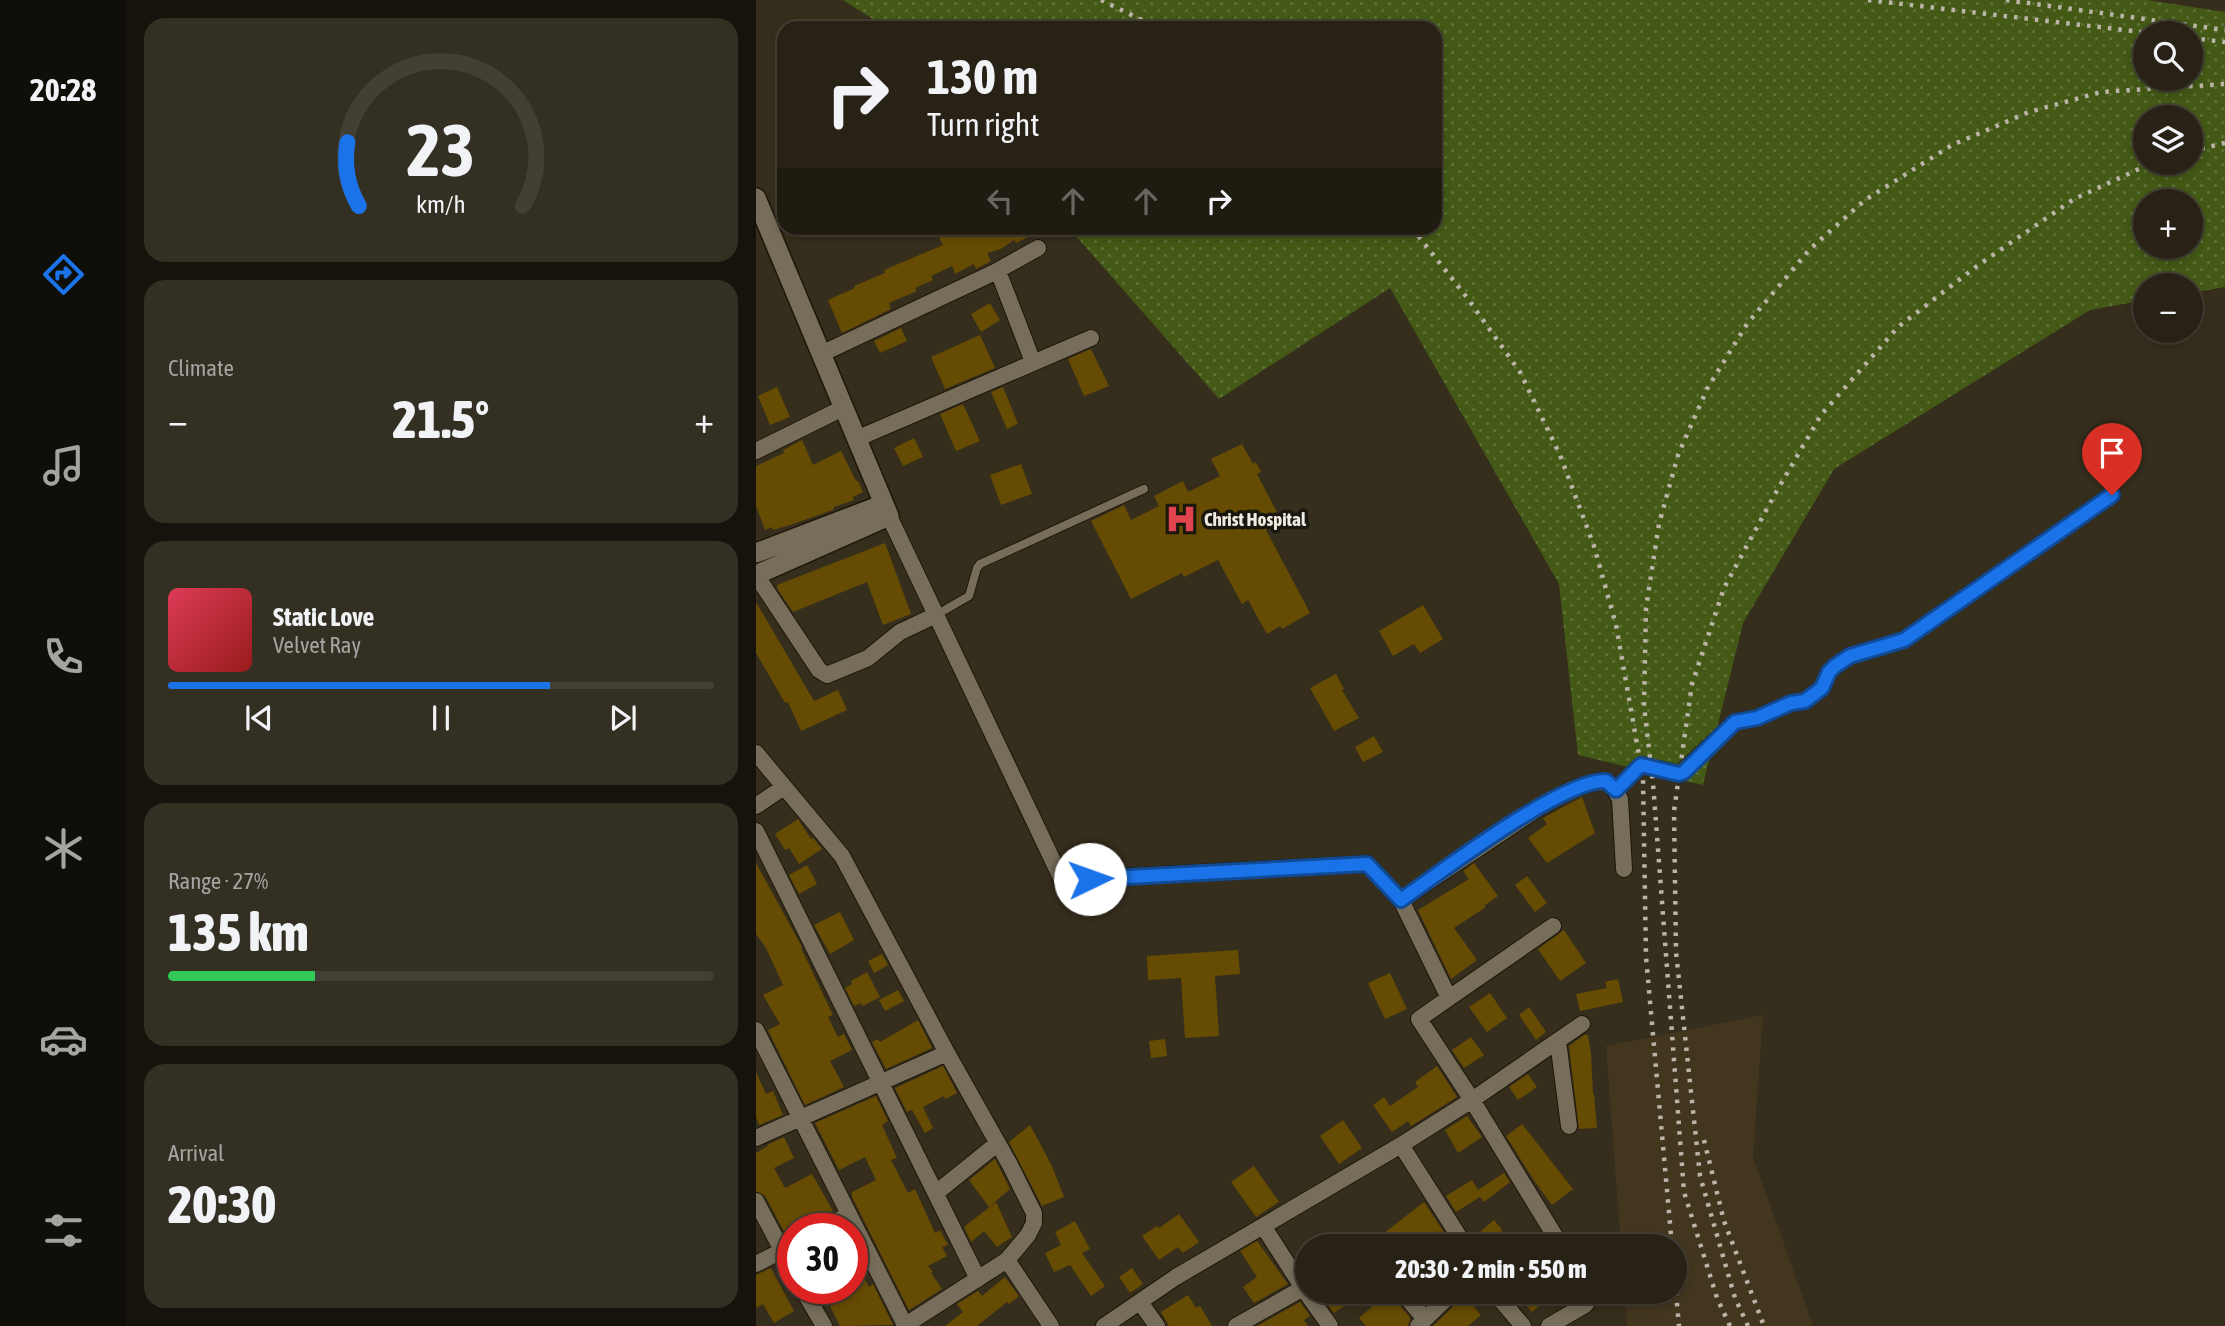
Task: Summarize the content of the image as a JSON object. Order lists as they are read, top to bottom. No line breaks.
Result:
{"places":{"hospital":["Christ Hospital"]},"page":{"tabs":"20:28","map_buttons":["+","−"],"turn":["130 m","Turn right"],"tile":["Climate",["Range · 27%","135 km"],["Arrival","20:30"]],"heat":["−","21.5°","+"],"song":["Static Love","Velvet Ray"],"limit":"30","trip":"20:30 · 2 min · 550 m","gauge":["23","km/h"]}}
